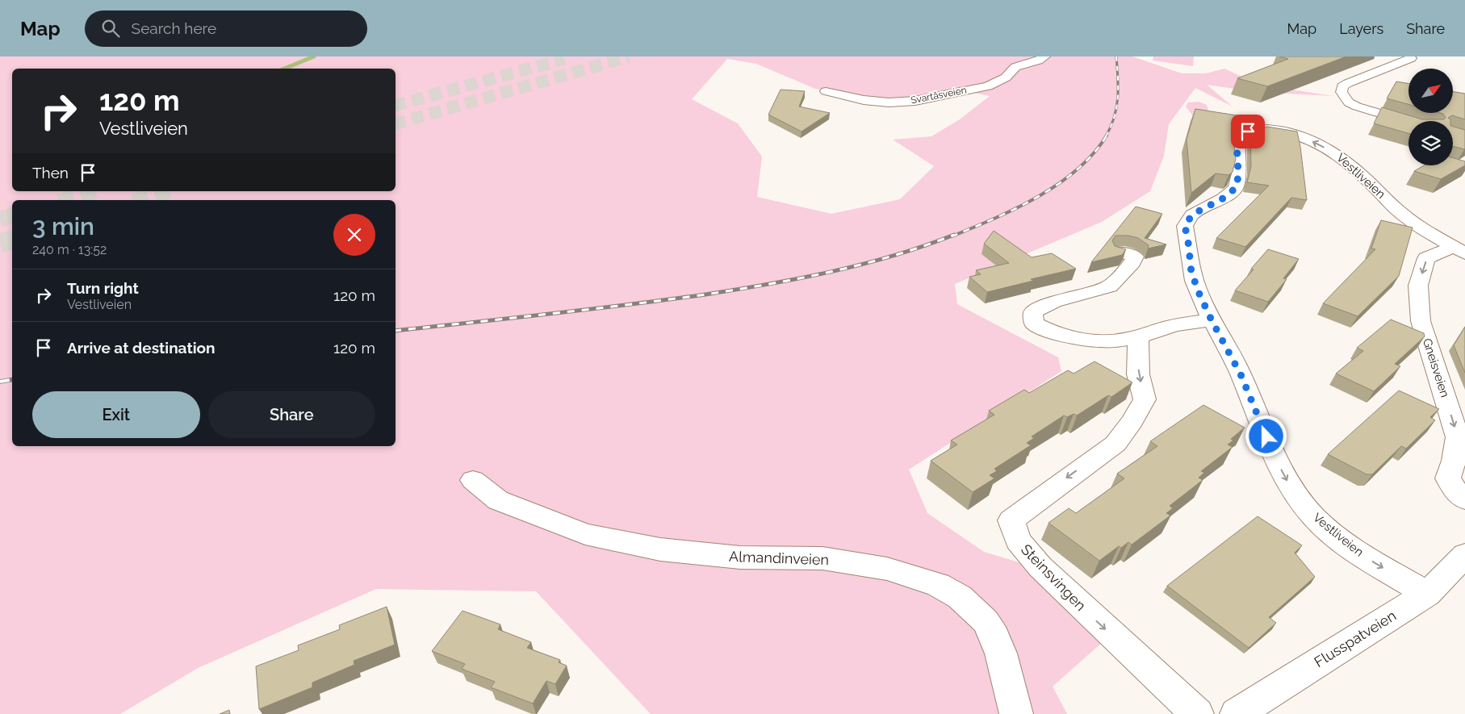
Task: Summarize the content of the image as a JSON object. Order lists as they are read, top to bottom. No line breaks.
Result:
{"streets":{"street":["Svartåsveien","Vestliveien","Gneisveien","Almandinveien","Steinsvingen","Flusspatveien"]},"crossings":[["Vestliveien","Gneisveien"],["Vestliveien","Flusspatveien"]],"one_way":["Gneisveien"],"north":"top right","page":{"header":"Map","search":"Search here","nav":["Map","Layers","Share"],"turn":["120 m","Vestliveien"],"then":"Then","heading":["3 min","240 m · 13:52"],"list":[{"name":"Turn right","note":"Vestliveien","value":"120 m"},{"name":"Arrive at destination","value":"120 m"}],"buttons":["Exit","Share"]}}
